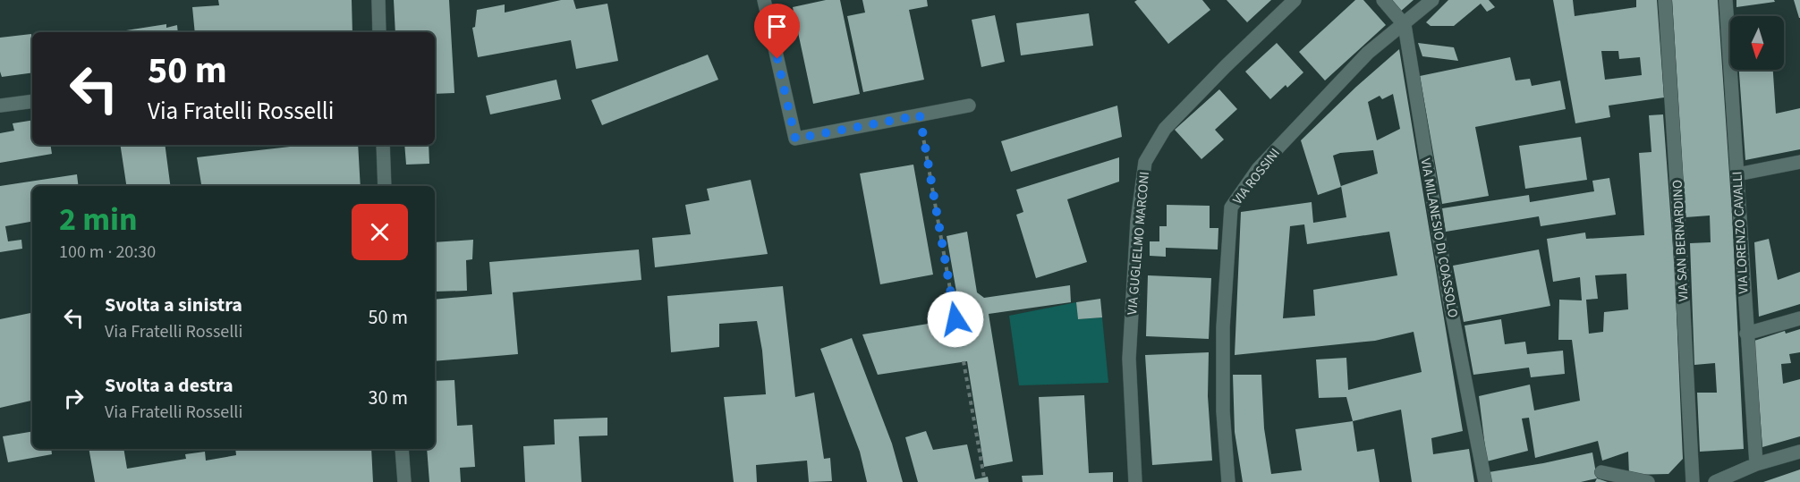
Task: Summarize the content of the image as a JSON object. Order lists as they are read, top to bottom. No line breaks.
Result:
{"streets":{"street":["VIA ROSSINI","VIA LORENZO CAVALLI","VIA MILANESIO DI COASSOLO","VIA SAN BERNARDINO","VIA GUGLIELMO MARCONI"]},"crossings":[["VIA ROSSINI","VIA MILANESIO DI COASSOLO"]],"north":"bottom","page":{"turn":["50 m","Via Fratelli Rosselli"],"heading":["2 min","100 m · 20:30"],"list":[{"name":"Svolta a sinistra","note":"Via Fratelli Rosselli","value":"50 m"},{"name":"Svolta a destra","note":"Via Fratelli Rosselli","value":"30 m"}]}}
